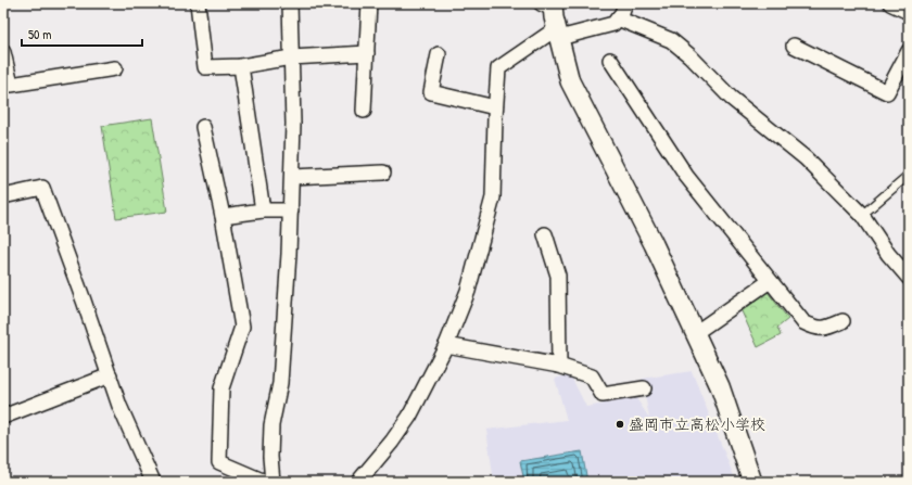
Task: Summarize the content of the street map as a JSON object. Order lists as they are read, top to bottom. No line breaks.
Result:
{"places":["盛岡市立高松小学校"],"scale_bar":"50 m"}
